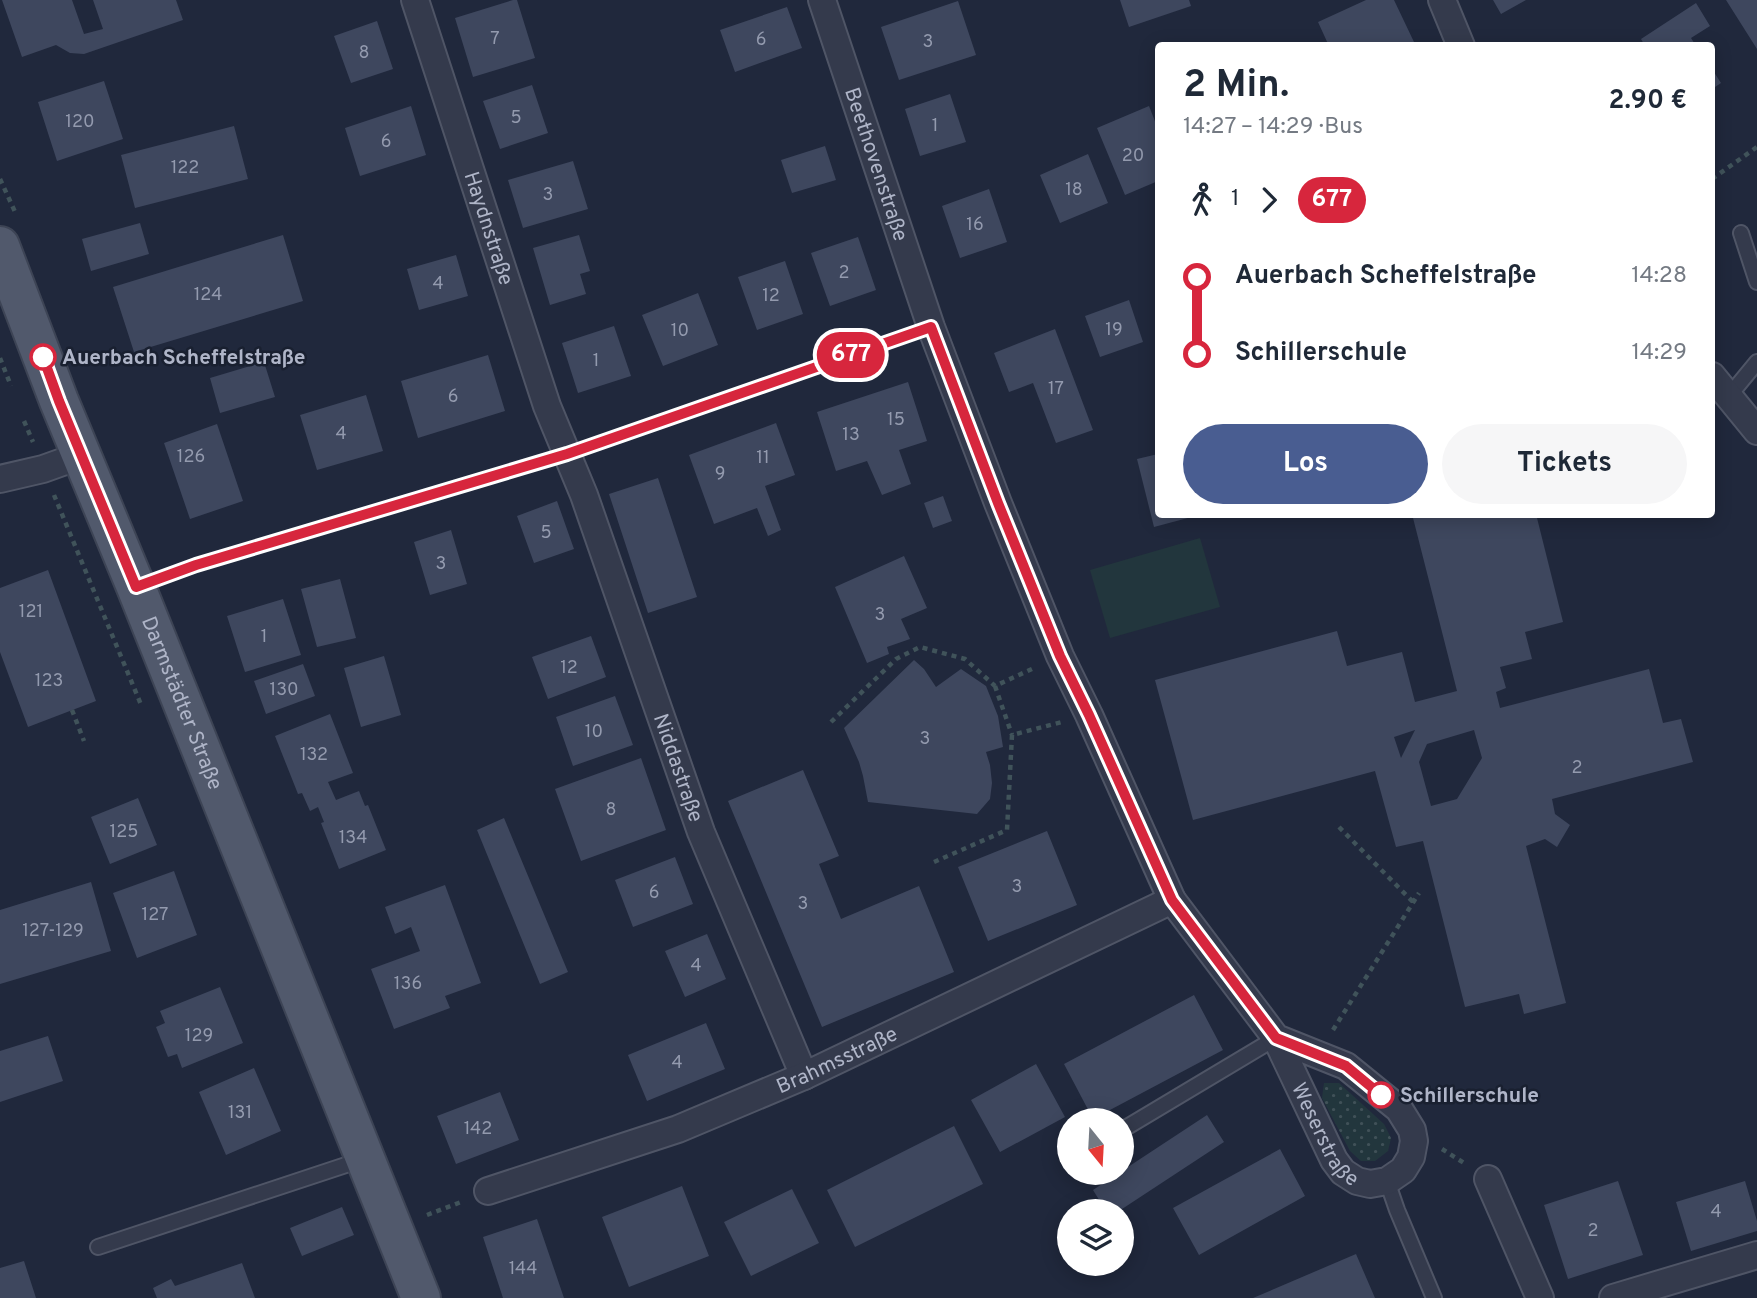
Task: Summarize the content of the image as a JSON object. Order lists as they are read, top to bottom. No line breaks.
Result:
{"streets":{"main road":["Darmstädter Straße"],"street":["Beethovenstraße","Haydnstraße","Niddastraße","Brahmsstraße","Weserstraße"]},"crossings":[["Beethovenstraße","Weserstraße"],["Haydnstraße","Niddastraße"],["Niddastraße","Brahmsstraße"],["Brahmsstraße","Weserstraße"]],"places":["Auerbach Scheffelstraße","Schillerschule"],"lines":["bus line 677"],"house_numbers":["7","6","3","8","5","120","1","6","20","122","18","3","16","2","4","124","12","19","10","1","17","6","15","4","13","126","11","9","5","3","121","3","1","12","123","130","10","3","132","2","8","125","134","3","6","3","127","127-129","4","136","129","4","131","142","4","2","144"],"north":"bottom","page":{"on_map":"677","heading":["2 Min.","14:27 – 14:29 · Bus","2.90 €"],"legs":["1","677"],"list":[{"name":"Auerbach Scheffelstraße","value":"14:28"},{"name":"Schillerschule","value":"14:29"}],"buttons":["Los","Tickets"]}}
